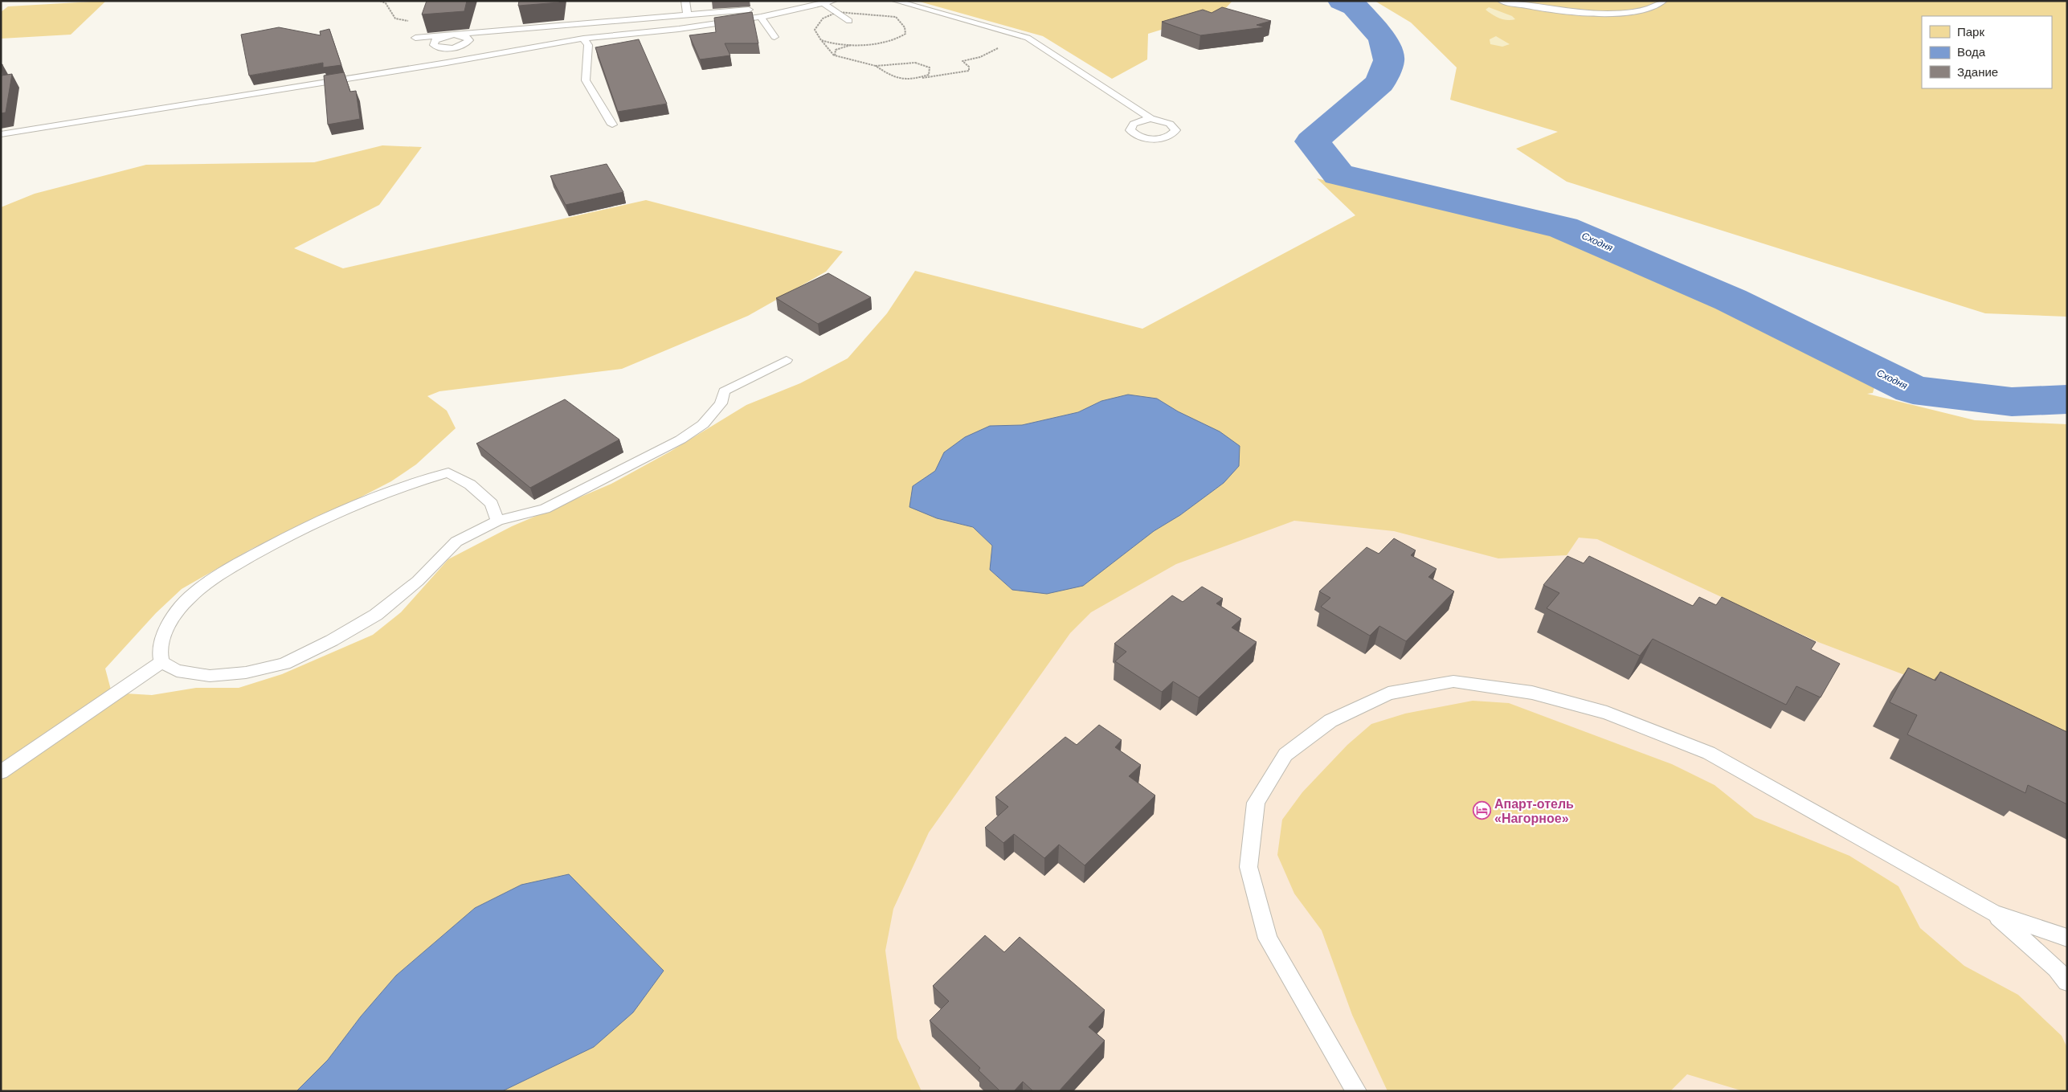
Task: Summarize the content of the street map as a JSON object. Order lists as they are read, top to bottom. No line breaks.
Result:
{"water":["Сходня"],"places":{"hotel":["Апарт-отель «Нагорное»"]},"legend":["Парк","Вода","Здание"]}
